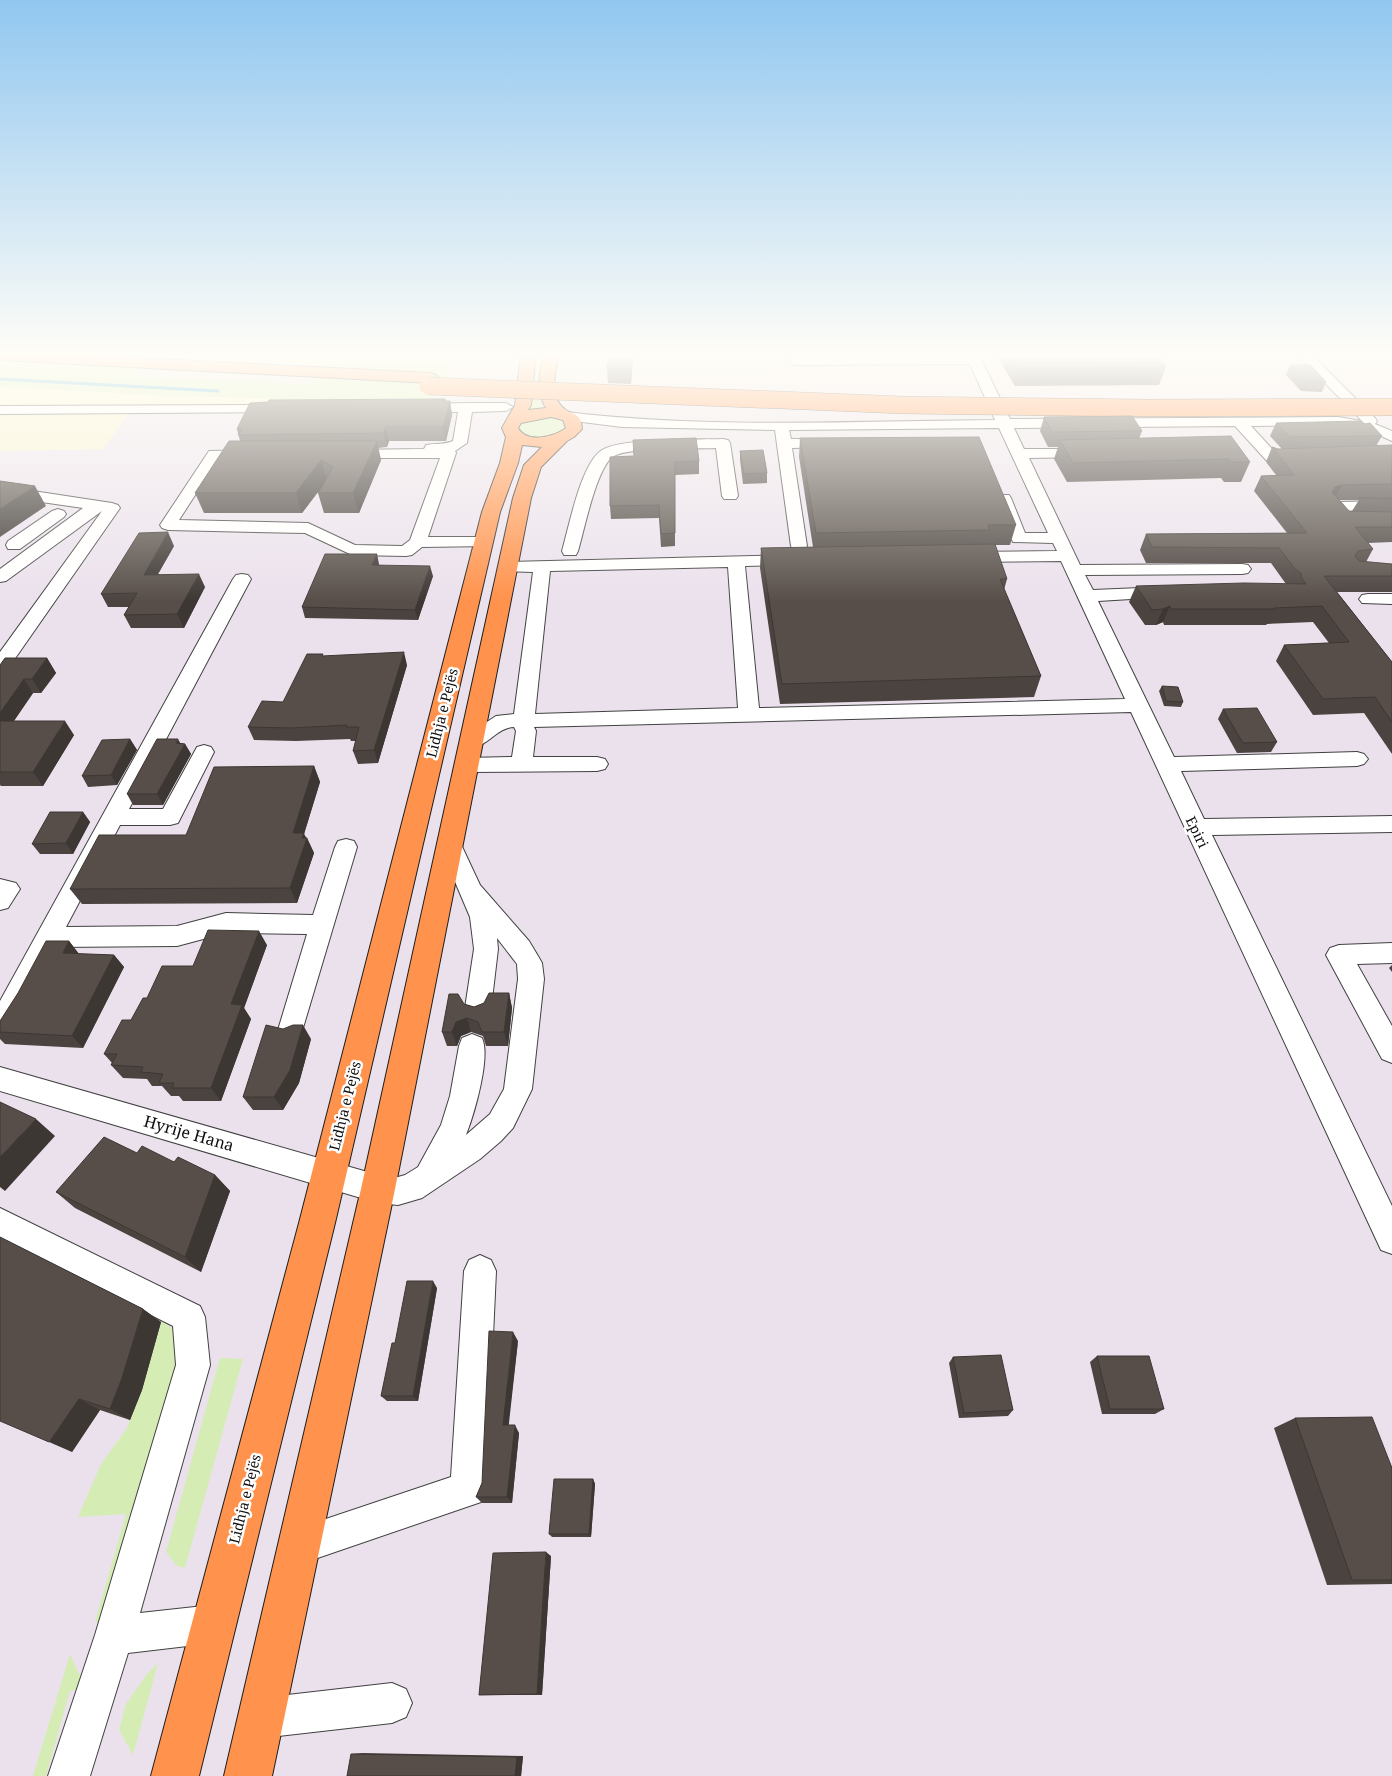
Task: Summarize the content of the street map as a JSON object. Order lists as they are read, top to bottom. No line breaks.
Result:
{"streets":{"highway":["Lidhja e Pejës"],"street":["Epiri","Hyrije Hana"]},"crossings":[["Lidhja e Pejës","Hyrije Hana"]]}
